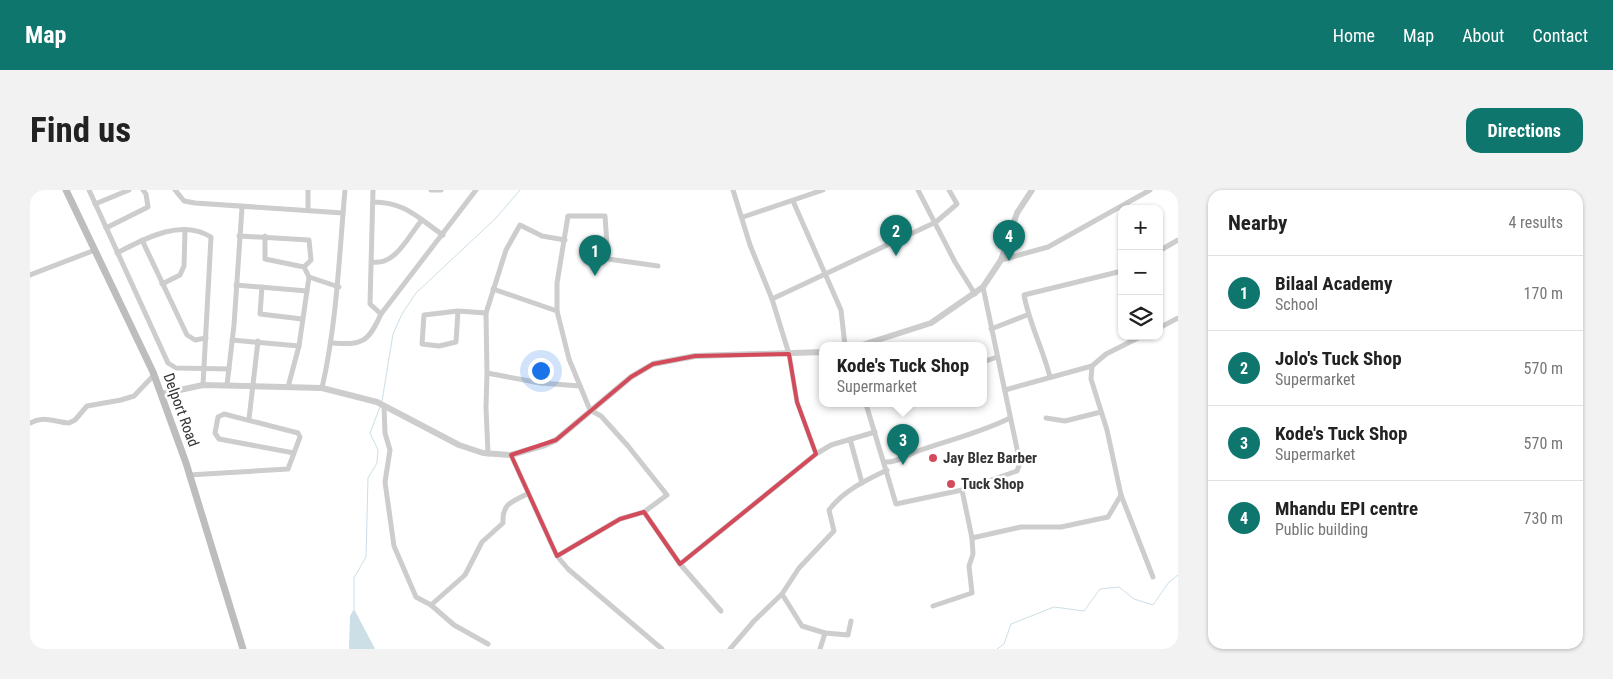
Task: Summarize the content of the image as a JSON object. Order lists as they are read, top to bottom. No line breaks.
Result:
{"streets":{"main road":["Delport Road"]},"places":["Jay Blez Barber","Tuck Shop"],"page":{"header":"Map","nav":["Home","Map","About","Contact"],"buttons":"Directions","title":"Find us","heading":["Nearby","4 results"],"map_buttons":["+","−"],"pins":["2","4","1","3"],"list":[{"mark":"1","name":"Bilaal Academy","note":"School","value":"170 m"},{"mark":"2","name":"Jolo's Tuck Shop","note":"Supermarket","value":"570 m"},{"mark":"3","name":"Kode's Tuck Shop","note":"Supermarket","value":"570 m"},{"mark":"4","name":"Mhandu EPI centre","note":"Public building","value":"730 m"}],"popup":["Kode's Tuck Shop","Supermarket"]}}
